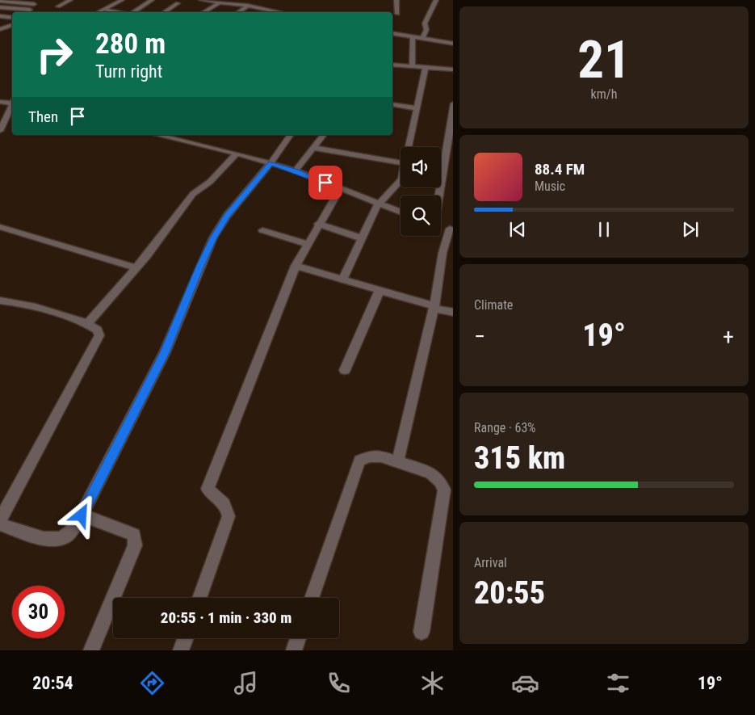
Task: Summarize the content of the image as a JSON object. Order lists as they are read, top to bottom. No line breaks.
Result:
{"page":{"tile":[["21","km/h"],"Climate",["Range · 63%","315 km"],["Arrival","20:55"]],"turn":["280 m","Turn right"],"then":"Then","song":["88.4 FM","Music"],"heat":["−","19°","+"],"limit":"30","trip":"20:55 · 1 min · 330 m","tabs":["20:54","19°"]}}
